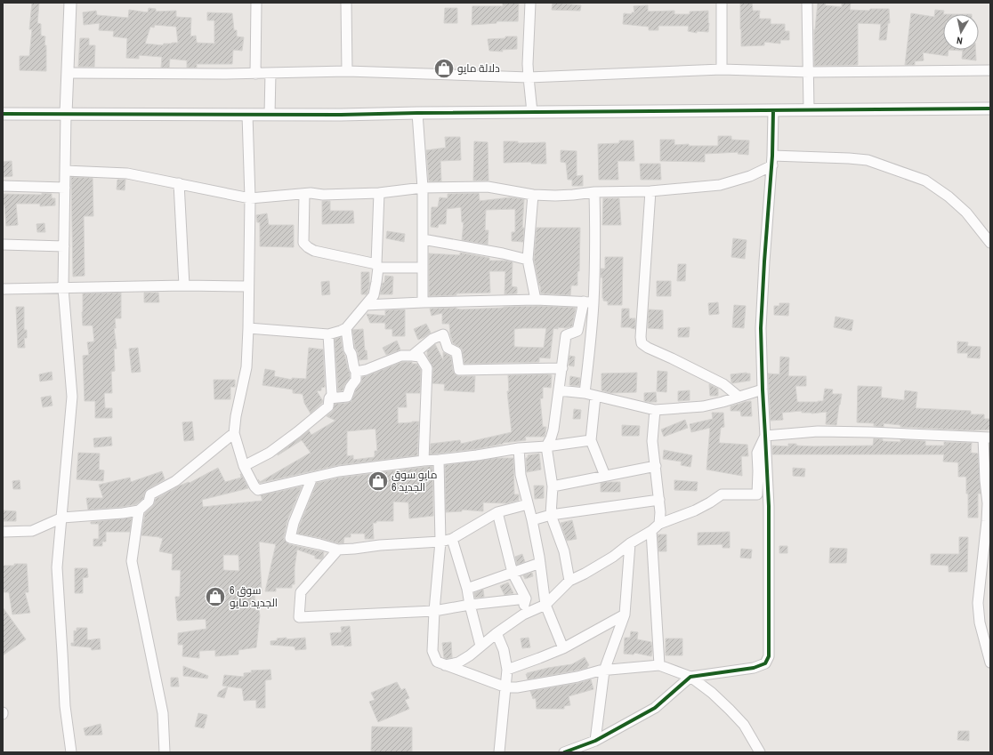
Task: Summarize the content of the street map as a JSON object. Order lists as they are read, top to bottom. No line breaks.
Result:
{"places":{"shop":["دلالة مايو","مايو سوق 6 الجديد","سوق 6 الجديد مايو"]},"north":"bottom"}
